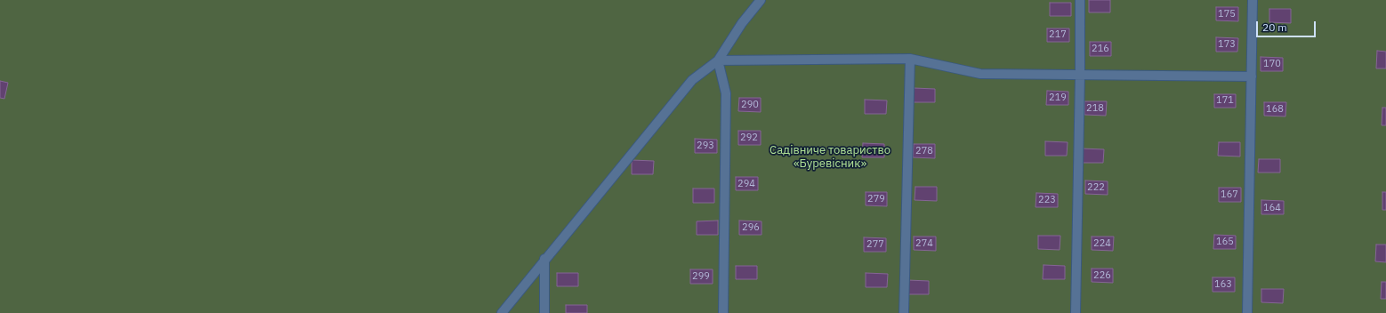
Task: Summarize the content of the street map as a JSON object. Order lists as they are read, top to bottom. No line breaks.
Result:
{"parks":["Садівниче товариство «Буревісник»"],"house_numbers":["175","217","173","216","170","219","171","290","218","168","292","293","278","294","222","167","279","223","164","296","165","274","224","277","226","299","163"],"scale_bar":"20 m"}
